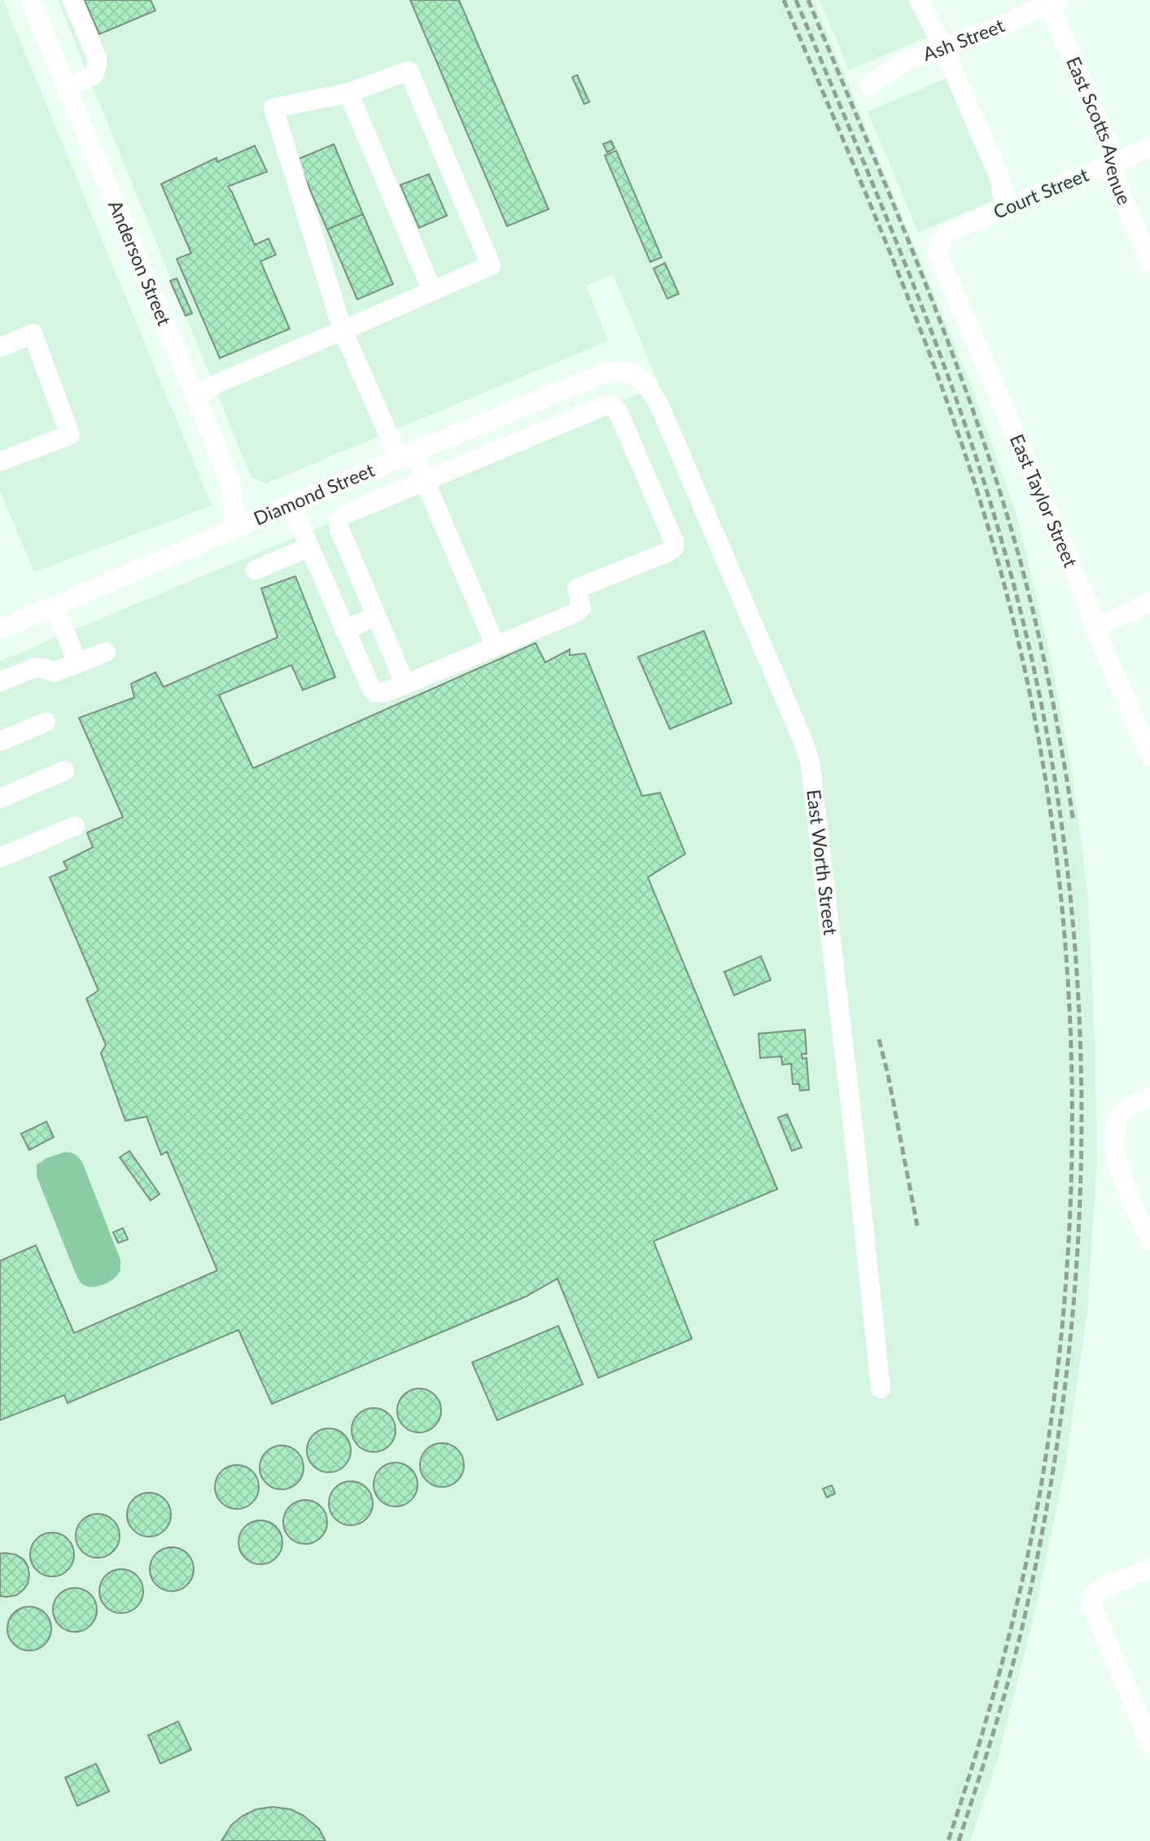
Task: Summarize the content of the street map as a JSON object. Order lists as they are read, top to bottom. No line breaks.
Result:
{"streets":{"street":["Ash Street","East Scotts Avenue","Court Street","Anderson Street","Diamond Street","East Taylor Street","East Worth Street"]},"crossings":[["Ash Street","East Scotts Avenue"],["East Scotts Avenue","Court Street"],["Court Street","East Taylor Street"],["Anderson Street","Diamond Street"],["Diamond Street","East Worth Street"]]}
